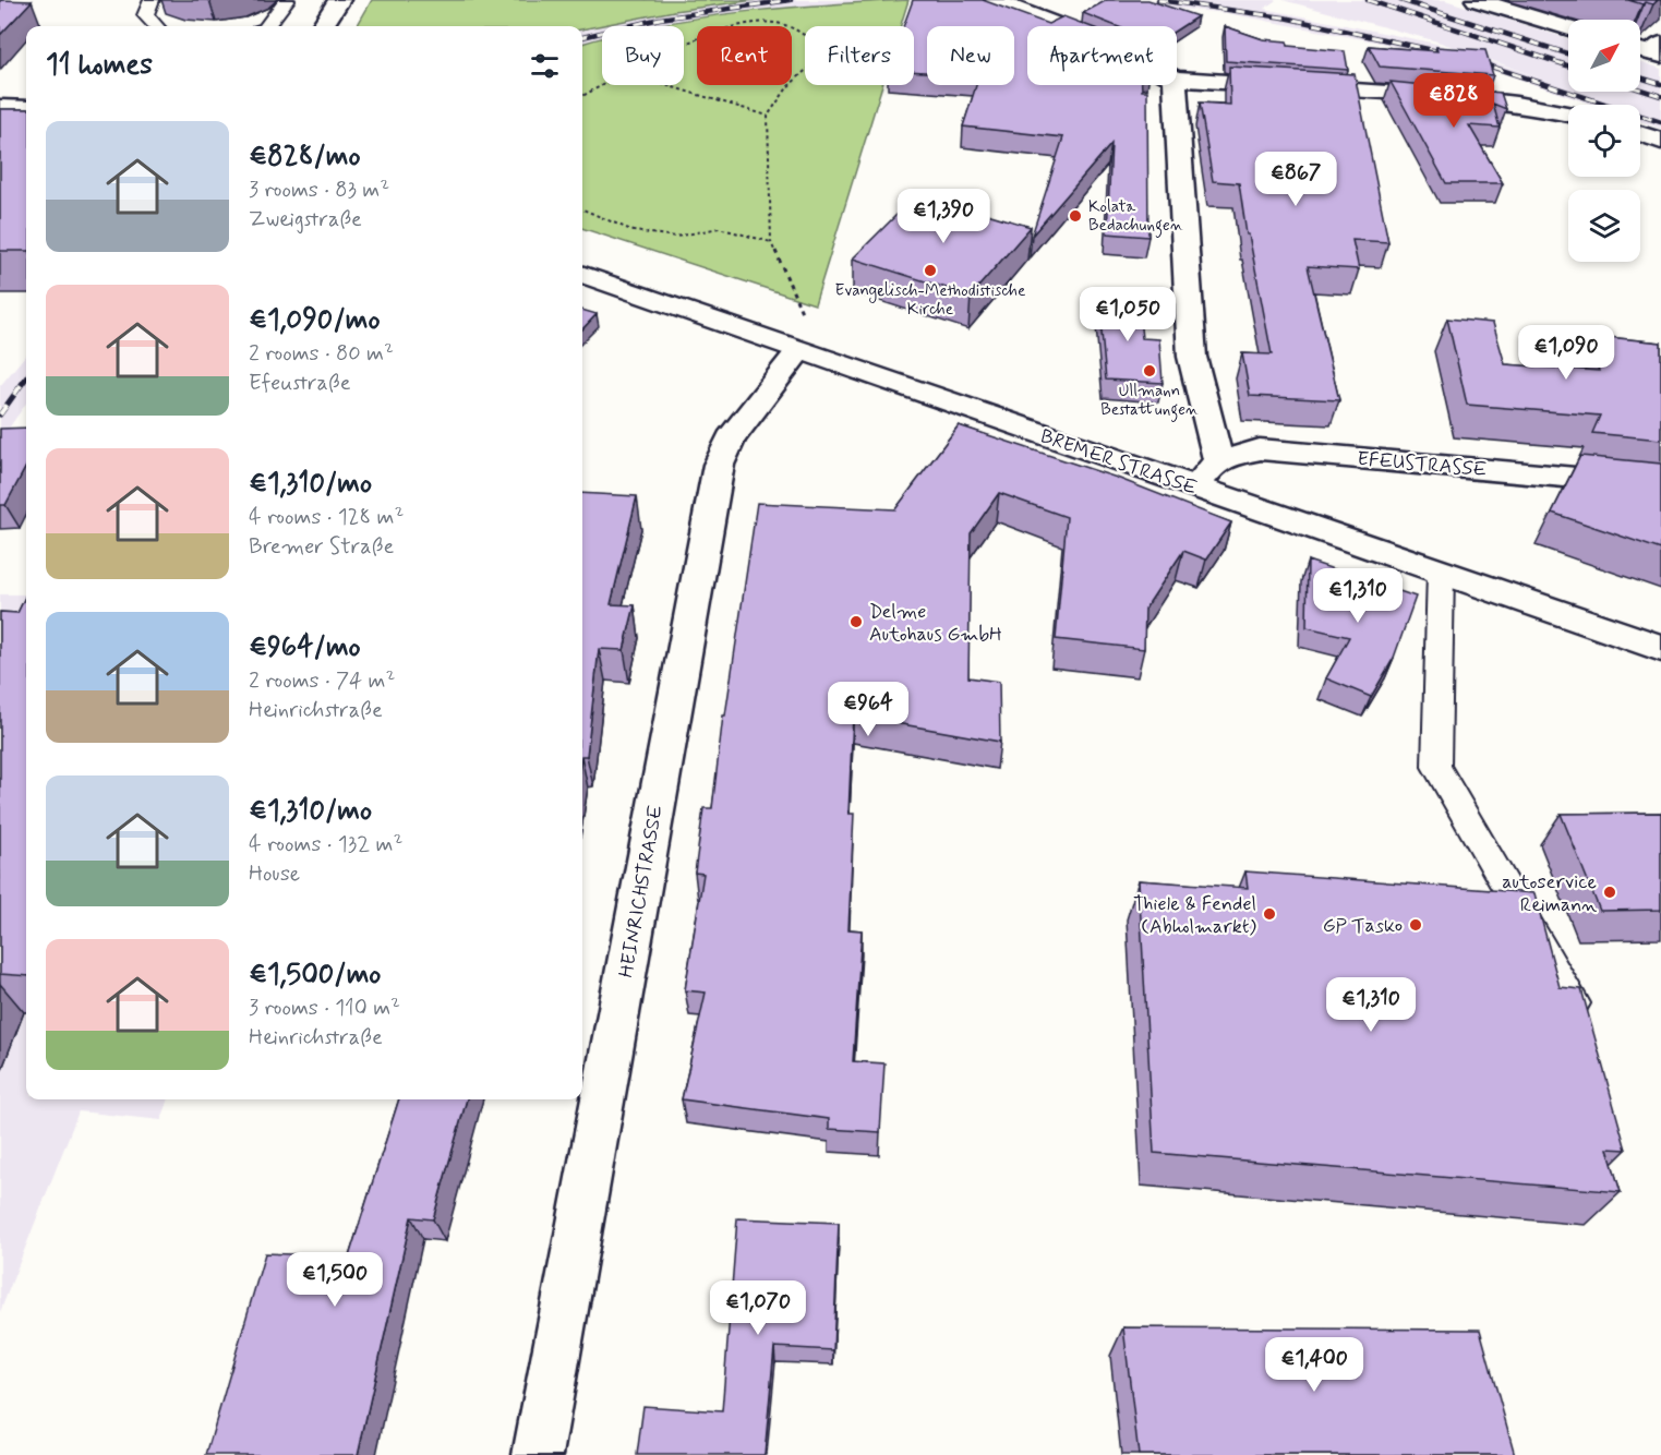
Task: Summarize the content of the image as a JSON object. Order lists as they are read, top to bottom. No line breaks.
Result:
{"streets":{"street":["BREMER STRASSE","EFEUSTRASSE","HEINRICHSTRASSE"]},"crossings":[["BREMER STRASSE","HEINRICHSTRASSE"]],"places":["Kolata Bedachungen","Evangelisch-Methodistische Kirche","Ullmann Bestattungen","Delme Autohaus GmbH","autoservice Reimann","Thiele & Fendel (Abholmarkt)","GP Tasko"],"north":"top right","page":{"chip":["Buy","Rent","Filters","New","Apartment"],"heading":"11 homes","price":["€828","€867","€1,390","€1,050","€1,090","€1,310","€964","€1,310","€1,500","€1,070","€1,400"],"list":[{"name":"€828/mo","note":"3 rooms · 83 m² · Zweigstraße"},{"name":"€1,090/mo","note":"2 rooms · 80 m² · Efeustraße"},{"name":"€1,310/mo","note":"4 rooms · 128 m² · Bremer Straße"},{"name":"€964/mo","note":"2 rooms · 74 m² · Heinrichstraße"},{"name":"€1,310/mo","note":"4 rooms · 132 m² · House"},{"name":"€1,500/mo","note":"3 rooms · 110 m² · Heinrichstraße"}]}}
